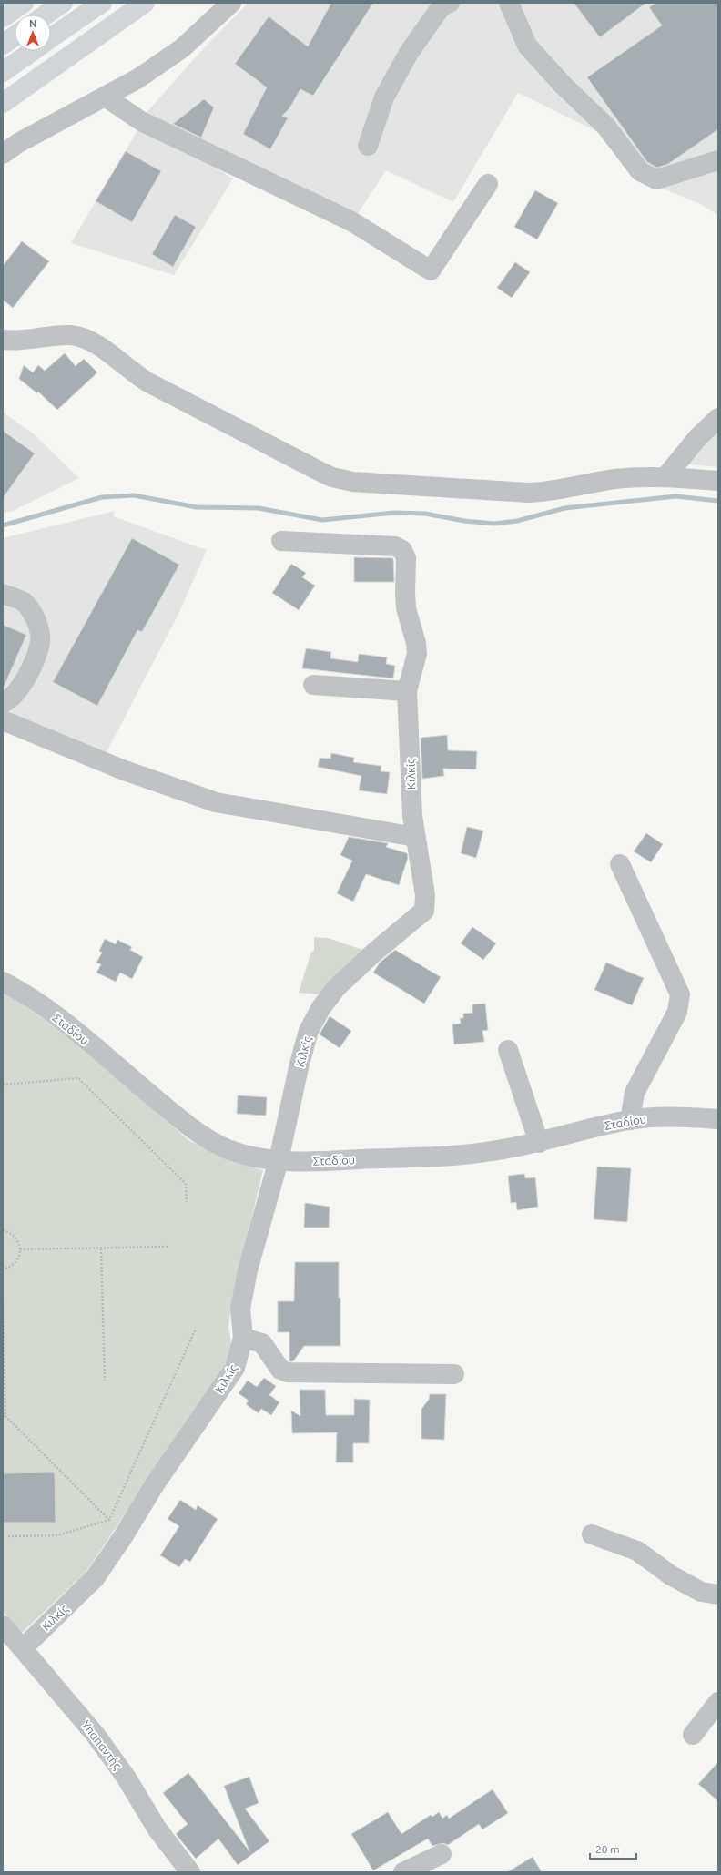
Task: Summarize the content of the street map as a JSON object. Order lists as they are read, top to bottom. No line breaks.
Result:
{"streets":{"street":["Κιλκίς","Σταδίου","Υπαπαντής"]},"crossings":[["Κιλκίς","Σταδίου"],["Κιλκίς","Υπαπαντής"]],"scale_bar":"20 m","north":"top"}
